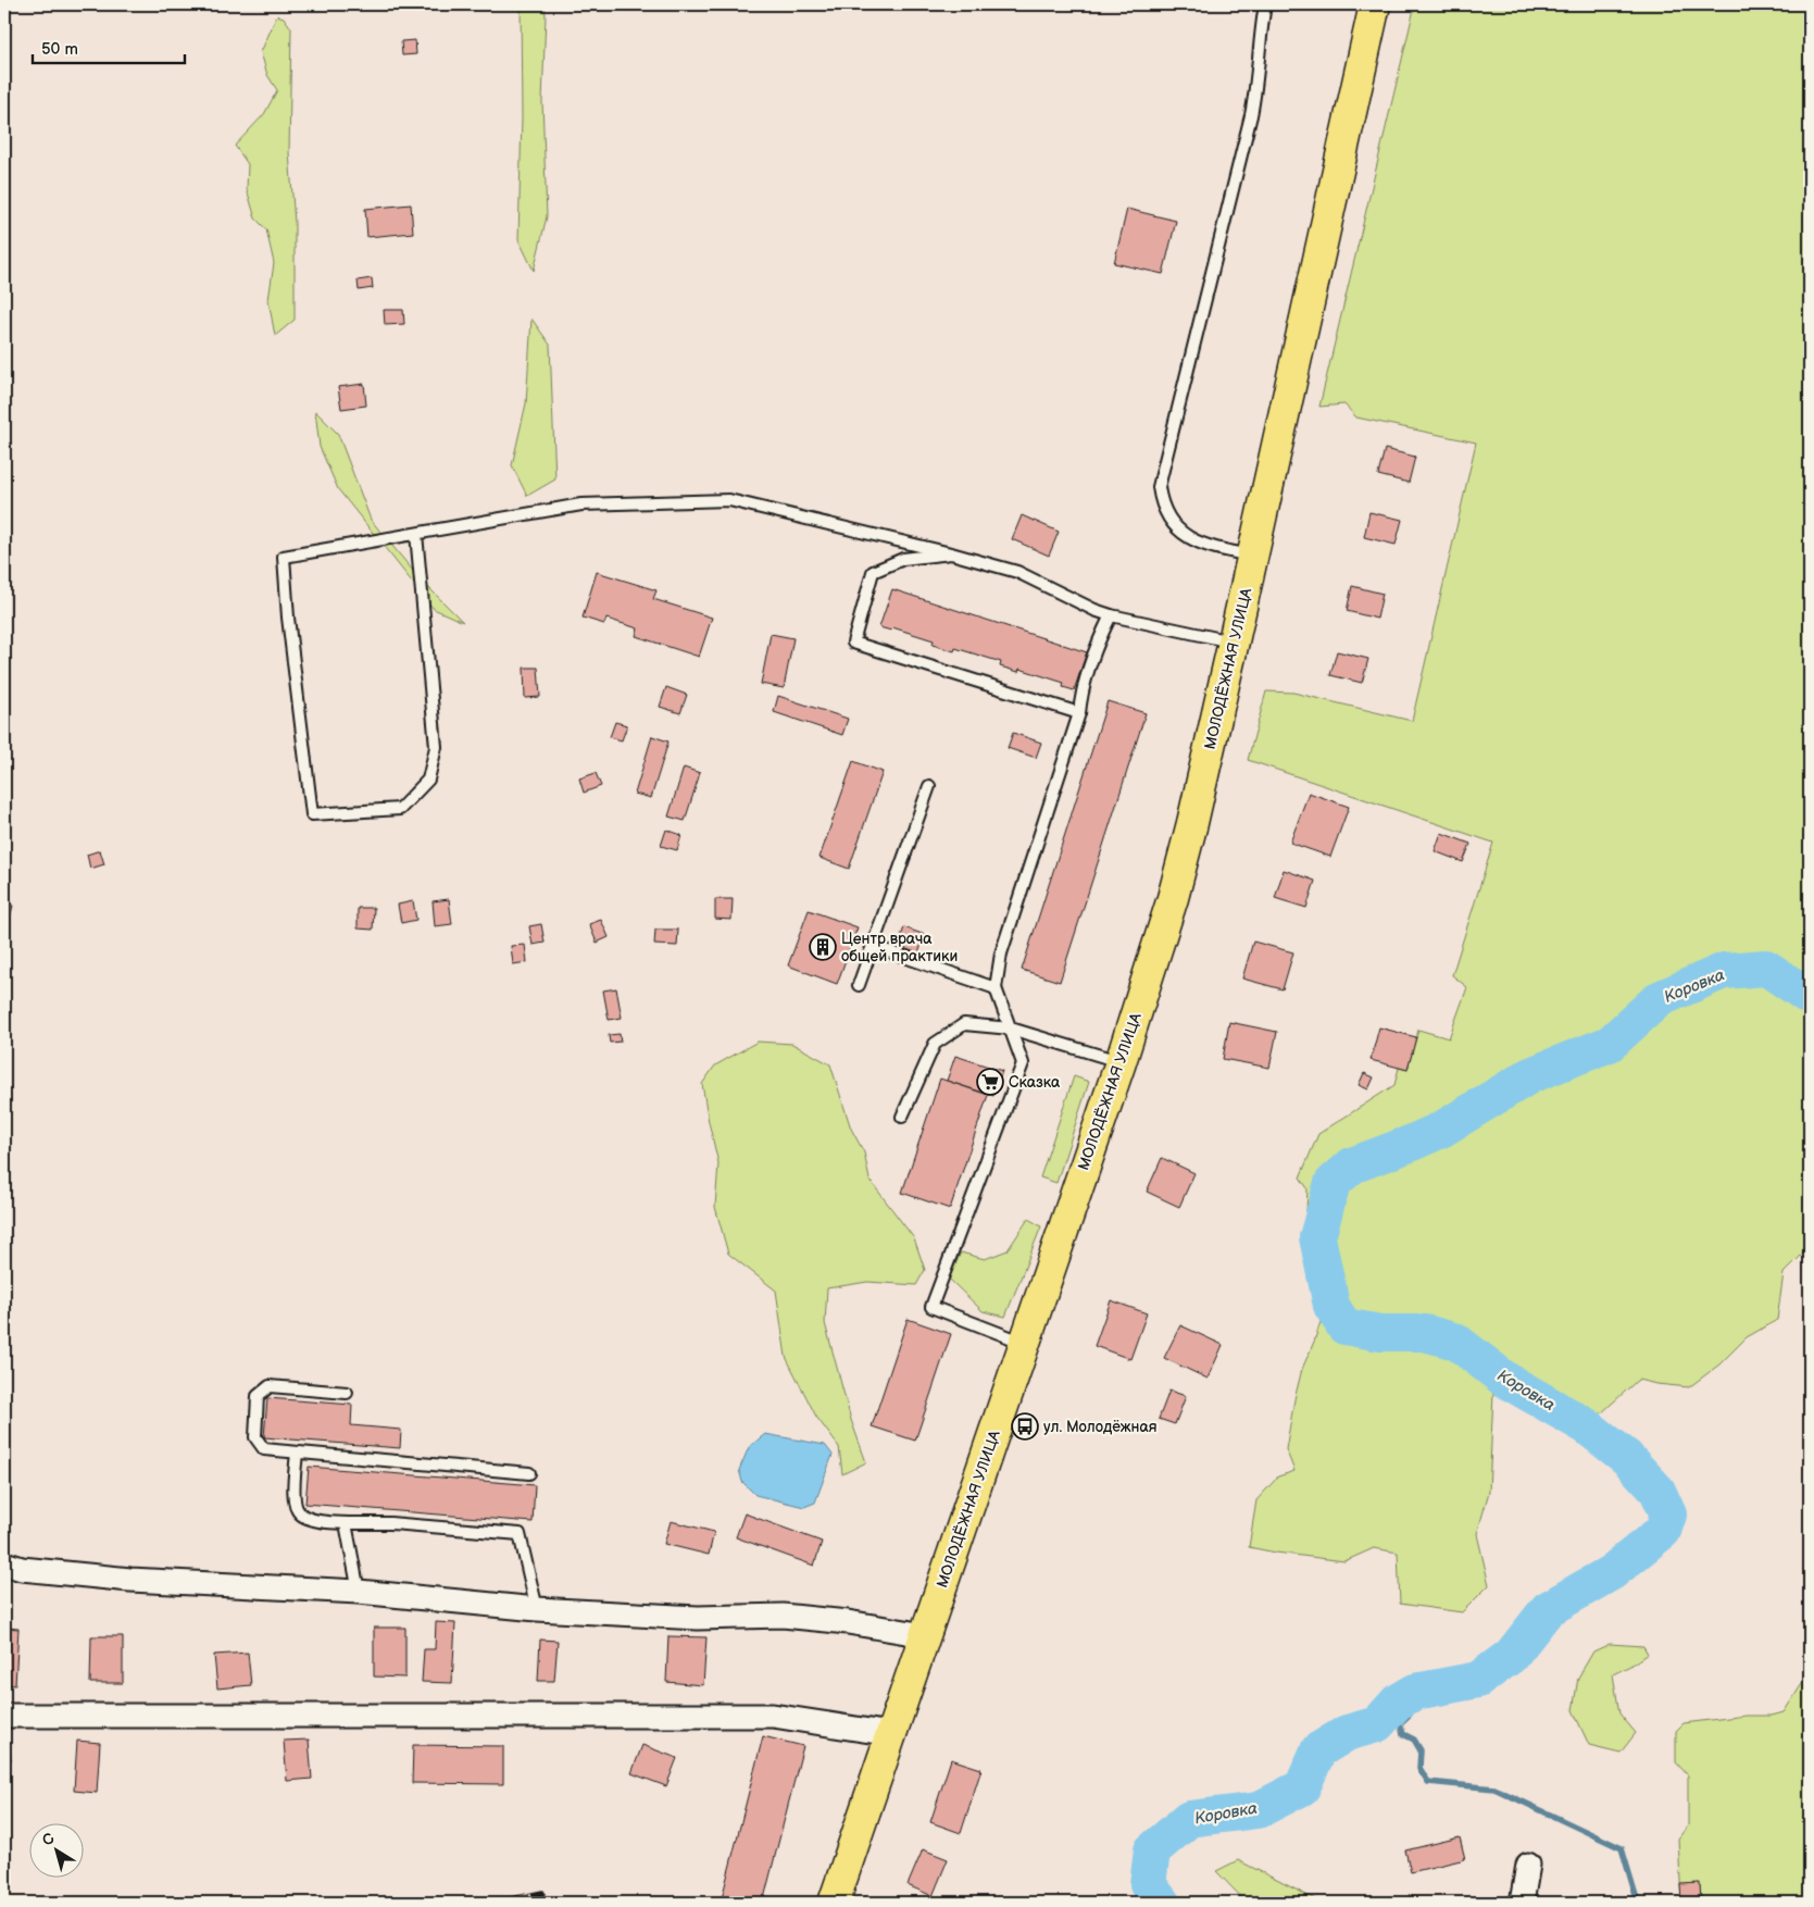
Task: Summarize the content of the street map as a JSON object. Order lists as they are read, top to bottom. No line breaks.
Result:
{"streets":{"main road":["МОЛОДЁЖНАЯ УЛИЦА"]},"water":["Коровка"],"places":{"building":["Центр врача общей практики"],"supermarket":["Сказка"],"bus stop":["ул. Молодёжная"]},"scale_bar":"50 m","north":"top left"}
